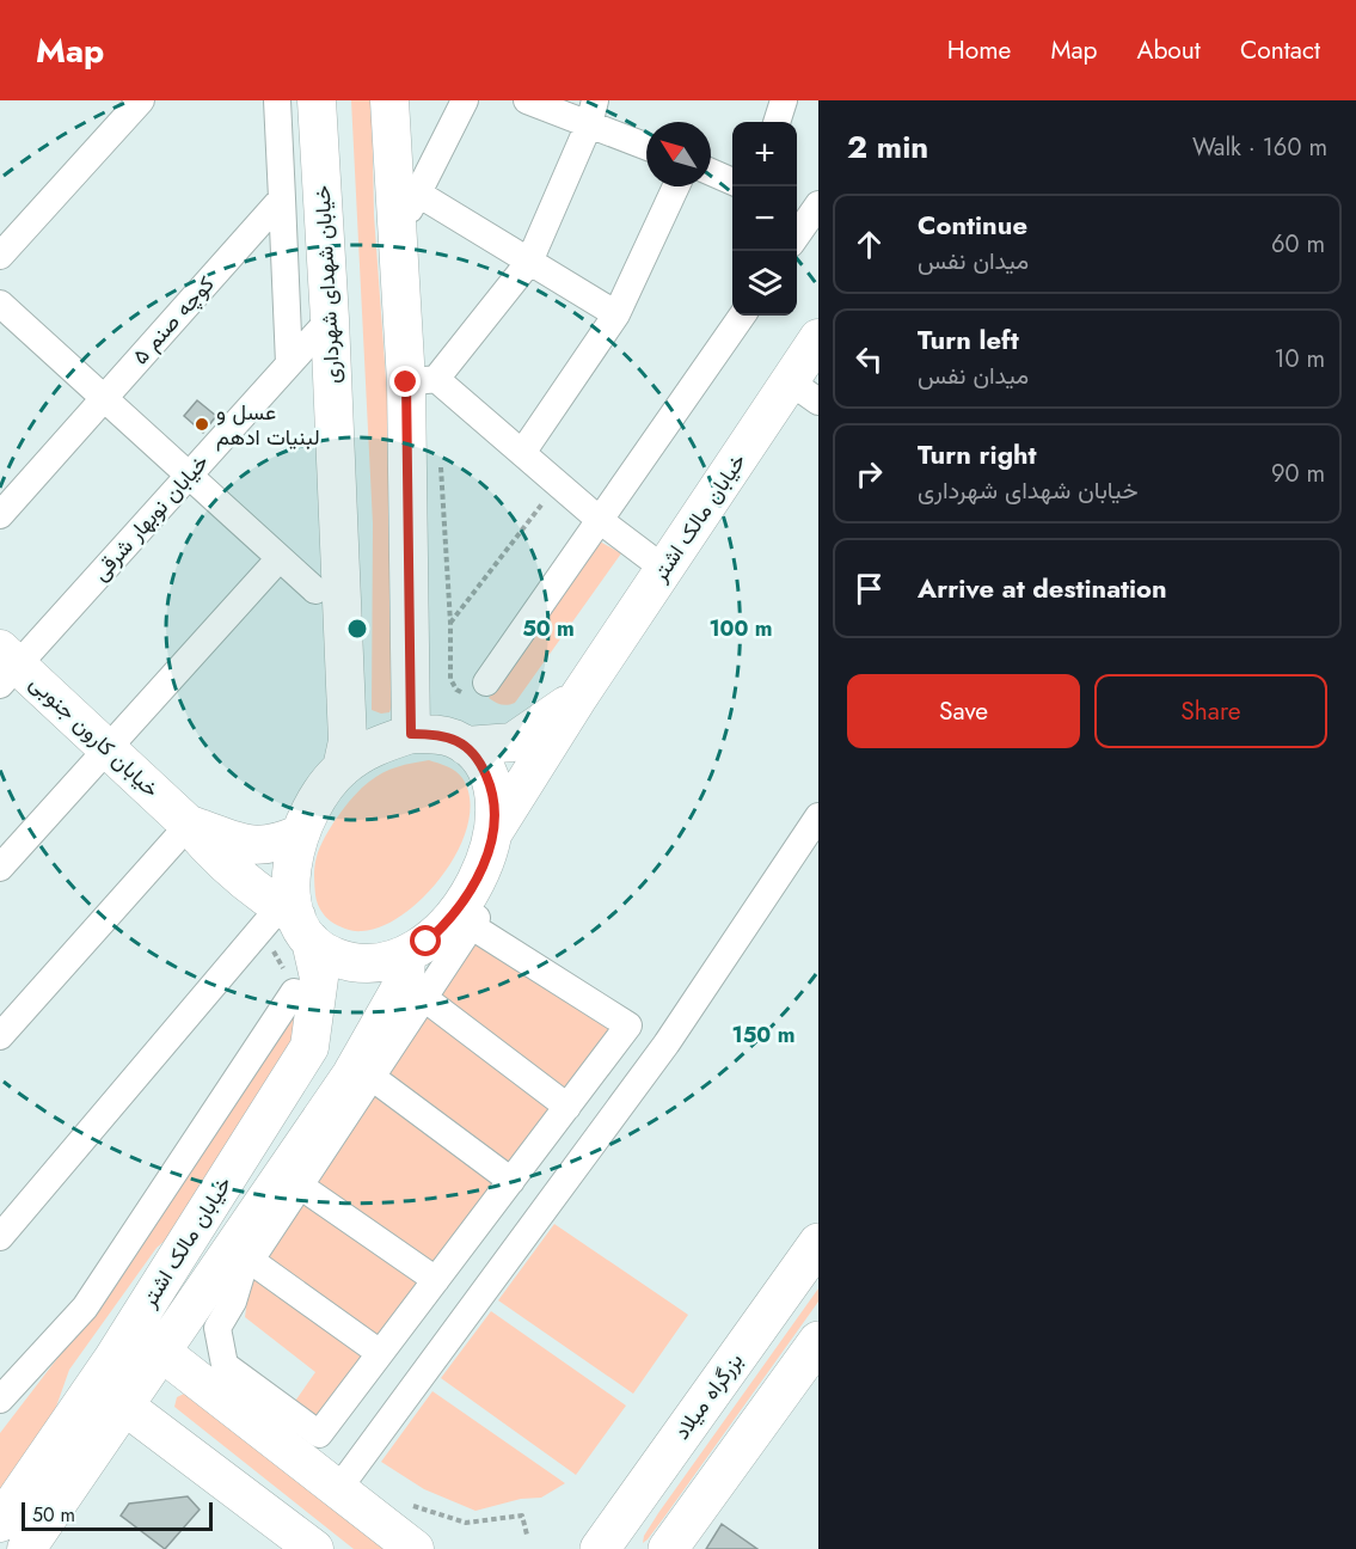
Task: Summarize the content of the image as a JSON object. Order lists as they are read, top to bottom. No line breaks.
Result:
{"streets":{"highway":["بزرگراه میلاد"],"main road":["خیابان شهدای شهرداری","خیابان مالک اشتر","خیابان کارون جنوبی"],"street":["کوچه صنم ۵","خیابان نوبهار شرقی"]},"crossings":[["خیابان شهدای شهرداری","خیابان نوبهار شرقی"],["خیابان شهدای شهرداری","خیابان مالک اشتر"],["خیابان شهدای شهرداری","خیابان کارون جنوبی"],["خیابان نوبهار شرقی","خیابان کارون جنوبی"],["خیابان مالک اشتر","خیابان کارون جنوبی"]],"places":["عسل و لبنیات ادهم"],"scale_bar":"50 m","north":"top left","page":{"header":"Map","nav":["Home","Map","About","Contact"],"heading":["2 min","Walk · 160 m"],"map_buttons":["+","−"],"list":[["Continue","میدان نفس","60 m"],["Turn left","میدان نفس","10 m"],["Turn right","خیابان شهدای شهرداری","90 m"],"Arrive at destination"],"buttons":["Save","Share"],"scale":"50 m"},"rings":["50 m","100 m","150 m"]}
